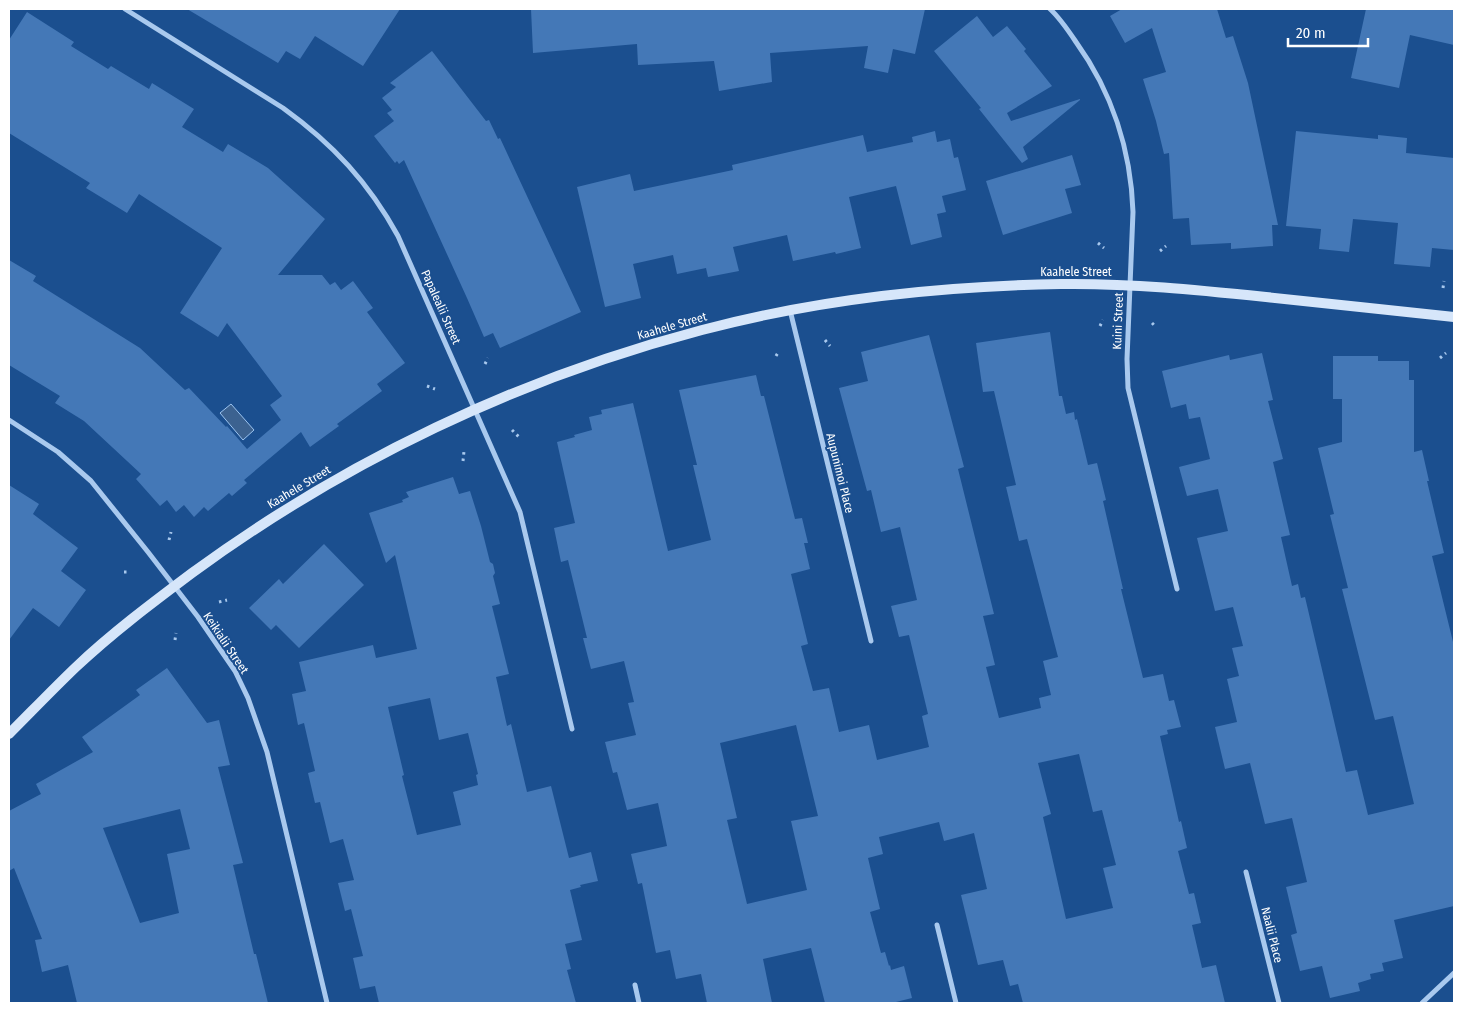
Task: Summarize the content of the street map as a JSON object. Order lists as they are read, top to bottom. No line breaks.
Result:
{"streets":{"street":["Kaahele Street","Papalealii Street","Kuini Street","Aupunimoi Place","Keikialii Street","Naalii Place"]},"crossings":[["Kaahele Street","Papalealii Street"],["Kaahele Street","Kuini Street"],["Kaahele Street","Aupunimoi Place"],["Kaahele Street","Keikialii Street"]],"scale_bar":"20 m"}
